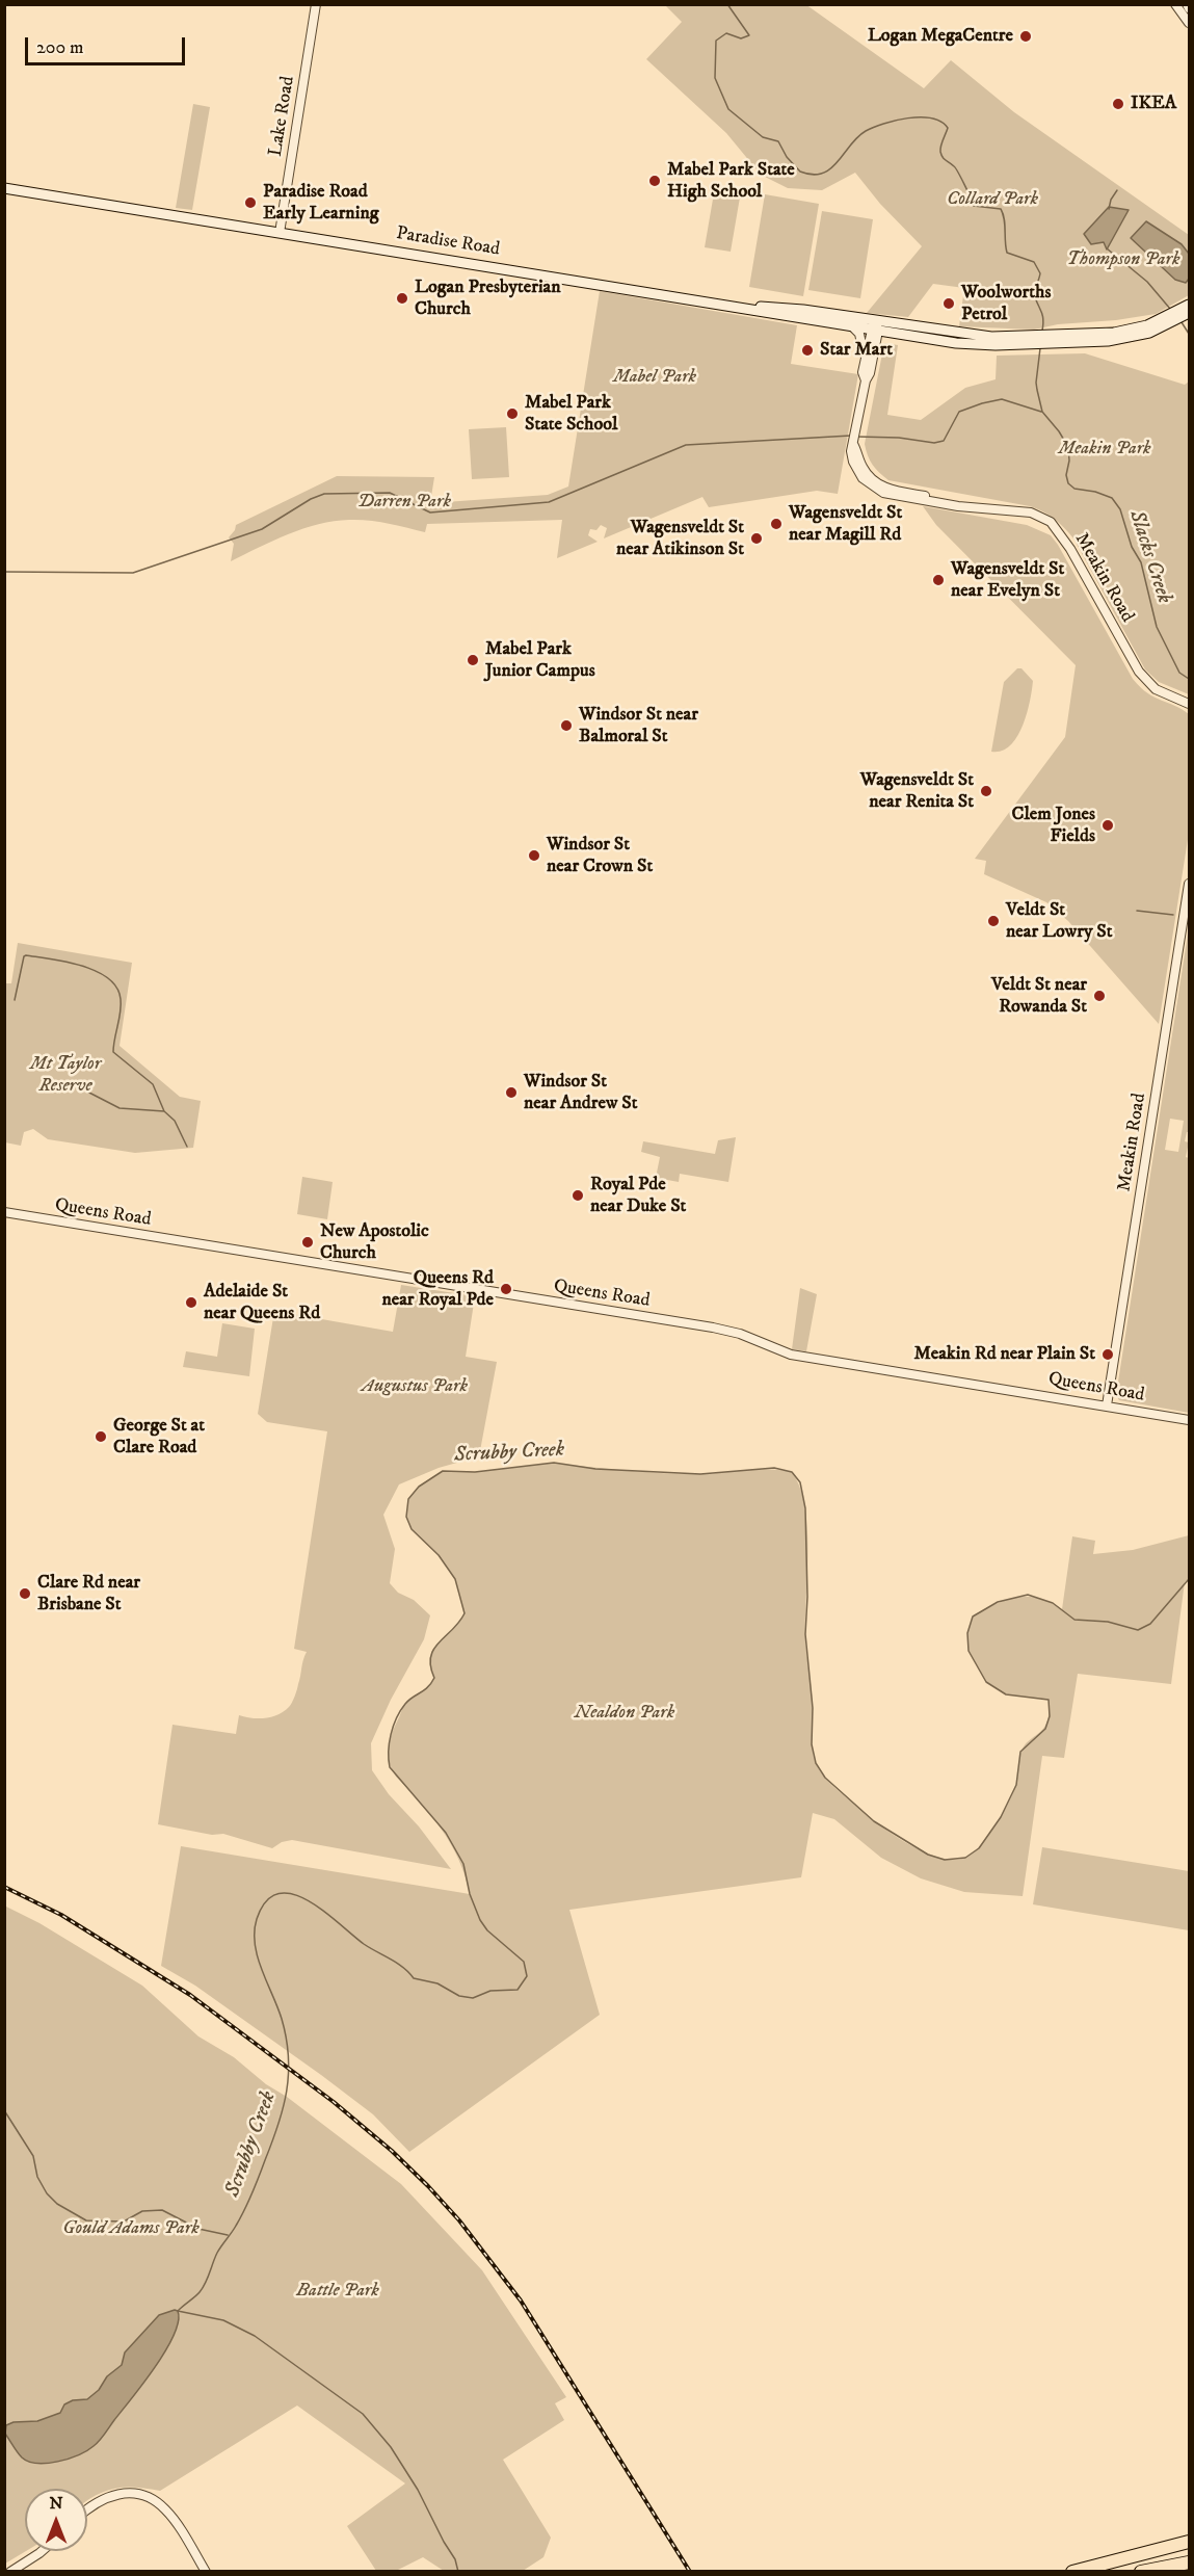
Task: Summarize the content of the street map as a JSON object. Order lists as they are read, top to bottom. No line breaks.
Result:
{"streets":{"main road":["Paradise Road"],"street":["Lake Road","Meakin Road","Queens Road"]},"crossings":[["Lake Road","Paradise Road"],["Paradise Road","Meakin Road"],["Meakin Road","Queens Road"]],"water":["Slacks Creek","Scrubby Creek"],"parks":["Collard Park","Thompson Park","Mabel Park","Meakin Park","Darren Park","Mt Taylor Reserve","Augustus Park","Nealdon Park","Gould Adams Park","Battle Park"],"places":["Logan MegaCentre","IKEA","Mabel Park State High School","Paradise Road Early Learning","Logan Presbyterian Church","Woolworths Petrol","Star Mart","Mabel Park State School","Wagensveldt St near Magill Rd","Wagensveldt St near Atikinson St","Wagensveldt St near Evelyn St","Mabel Park Junior Campus","Windsor St near Balmoral St","Wagensveldt St near Renita St","Clem Jones Fields","Windsor St near Crown St","Veldt St near Lowry St","Veldt St near Rowanda St","Windsor St near Andrew St","Royal Pde near Duke St","New Apostolic Church","Queens Rd near Royal Pde","Adelaide St near Queens Rd","Meakin Rd near Plain St","George St at Clare Road","Clare Rd near Brisbane St"],"scale_bar":"200 m","north":"top"}
